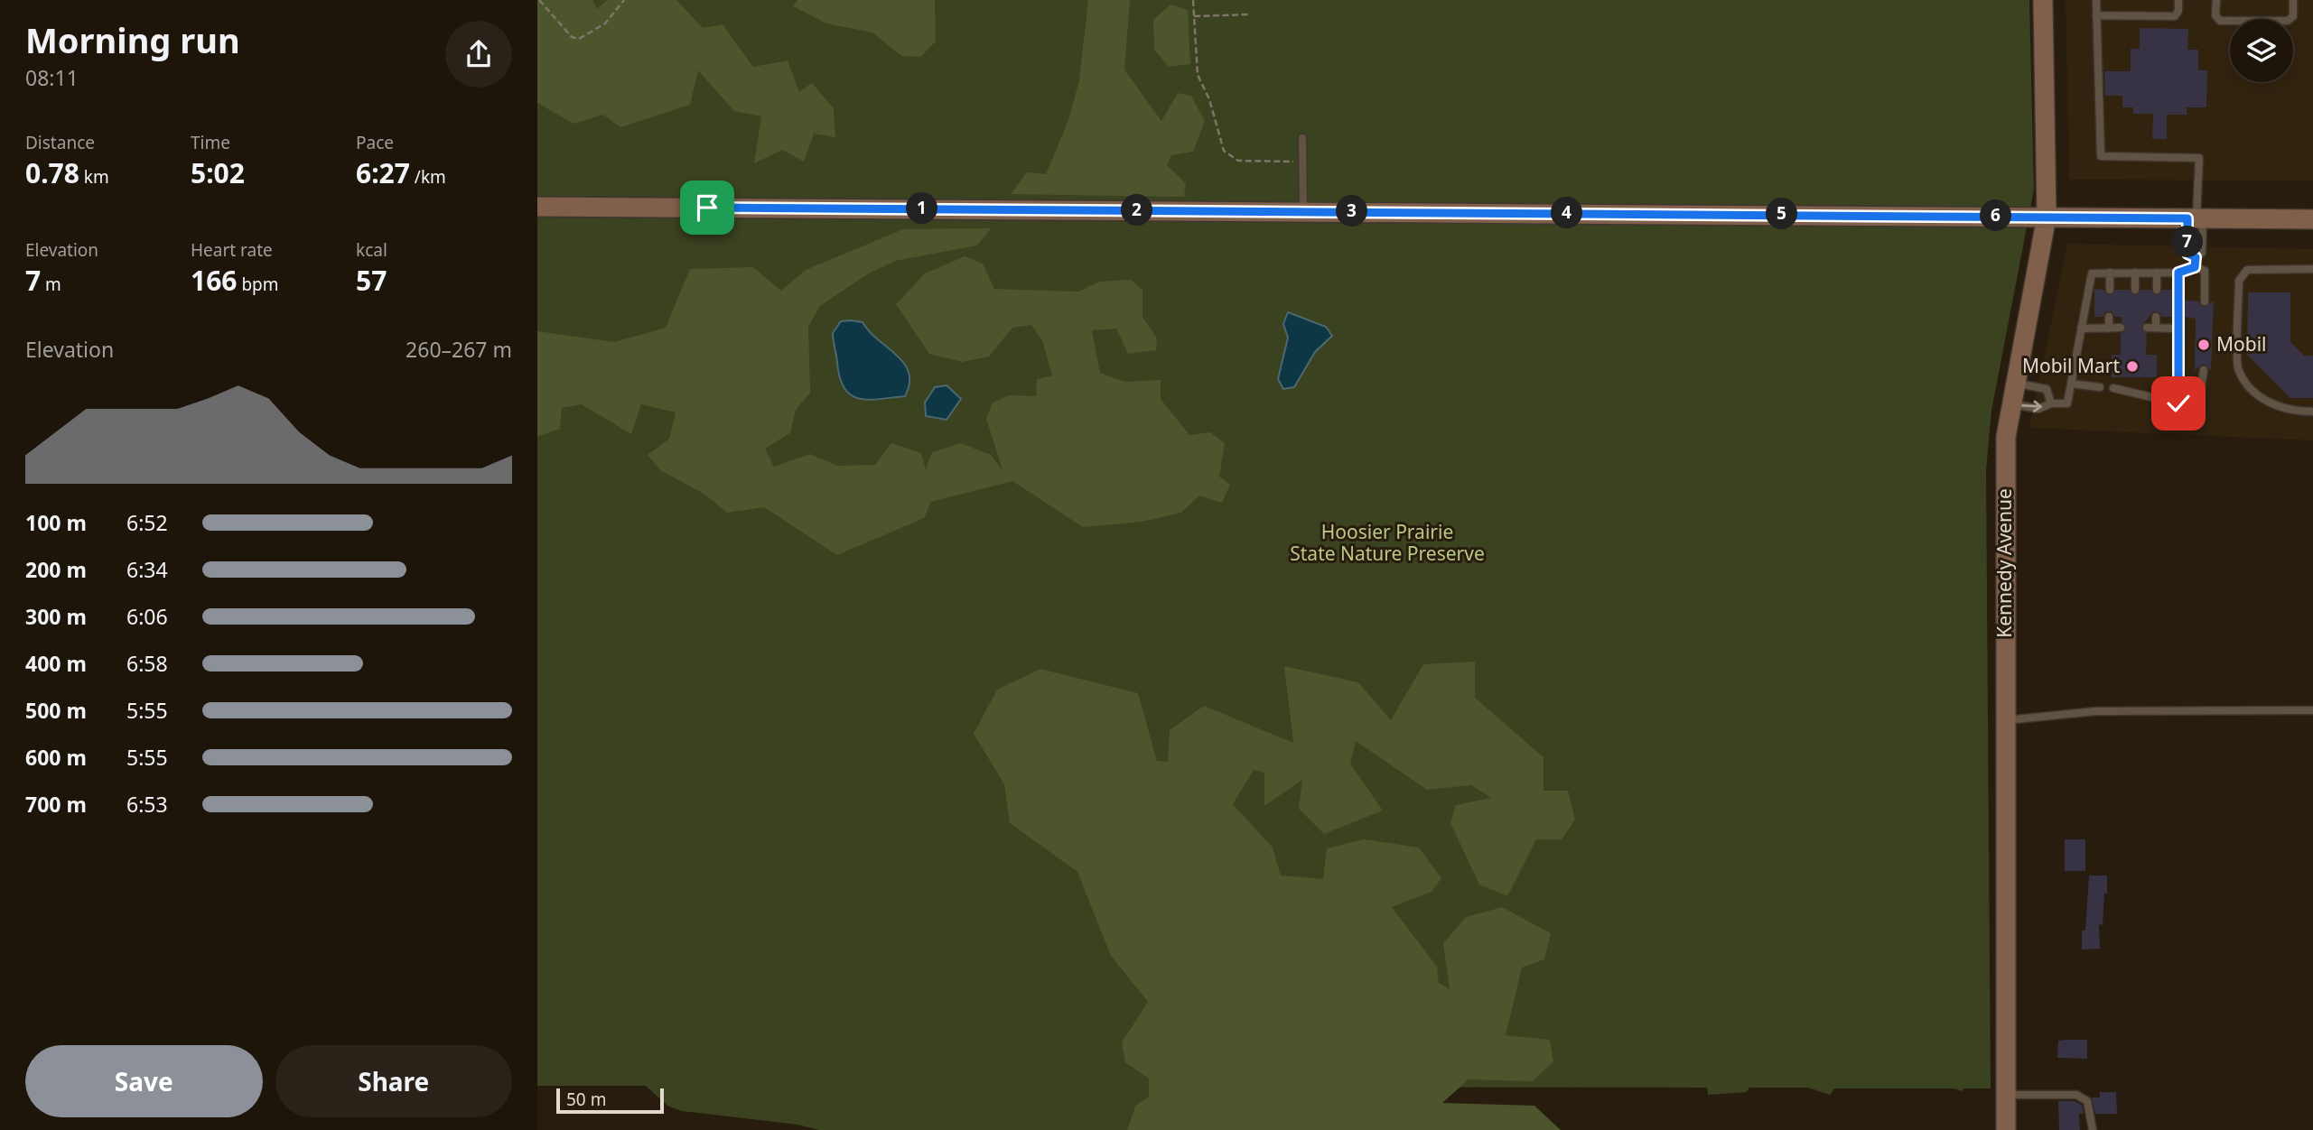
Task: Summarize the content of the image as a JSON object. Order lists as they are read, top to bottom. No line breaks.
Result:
{"streets":{"street":["Kennedy Avenue"]},"parks":["Hoosier Prairie State Nature Preserve"],"places":["Mobil","Mobil Mart"],"scale_bar":"50 m","page":{"heading":["Morning run","08:11"],"stats":[["Distance","0.78 km"],["Time","5:02"],["Pace","6:27 /km"],["Elevation","7 m"],["Heart rate","166 bpm"],["kcal","57"]],"pins":["1","2","3","4","5","6","7"],"chart":["Elevation","260–267 m"],"list":[{"name":"100 m","note":"6:52"},{"name":"200 m","note":"6:34"},{"name":"300 m","note":"6:06"},{"name":"400 m","note":"6:58"},{"name":"500 m","note":"5:55"},{"name":"600 m","note":"5:55"},{"name":"700 m","note":"6:53"}],"buttons":["Save","Share"],"scale":"50 m"}}
